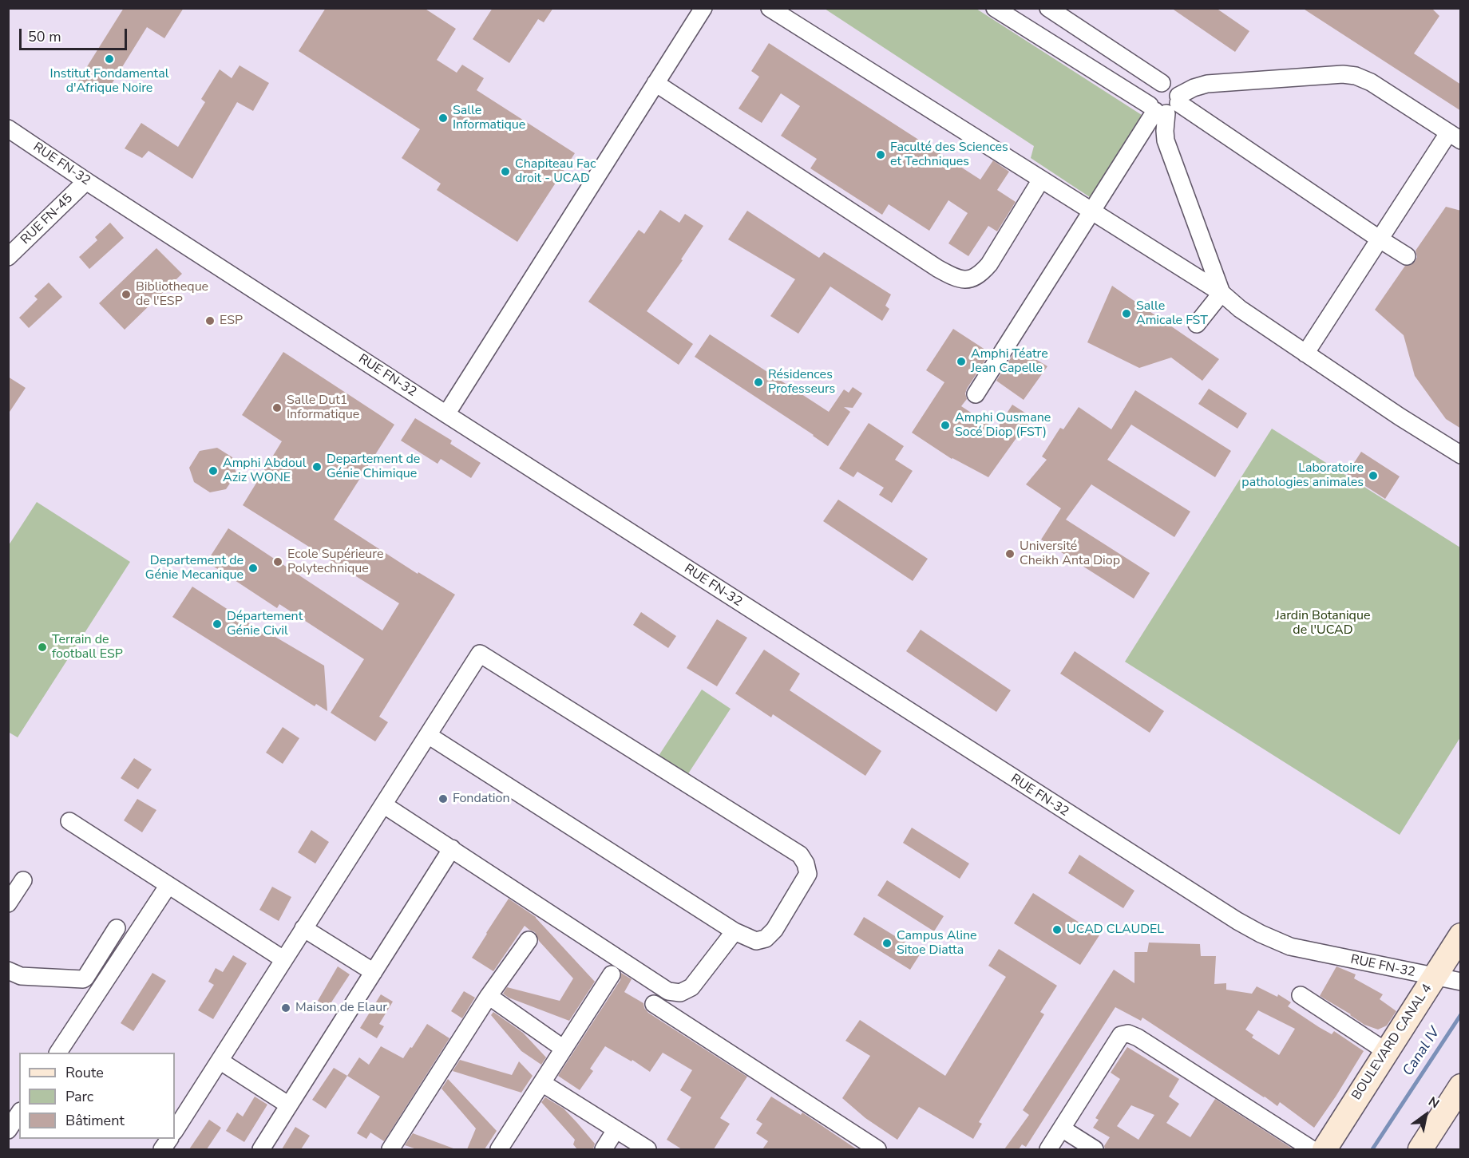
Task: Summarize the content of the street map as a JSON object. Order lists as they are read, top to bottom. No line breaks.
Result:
{"streets":{"main road":["BOULEVARD CANAL 4"],"street":["RUE FN-32","RUE FN-45"]},"crossings":[["RUE FN-32","RUE FN-45"],["RUE FN-32","BOULEVARD CANAL 4"]],"water":["Canal IV"],"parks":["Jardin Botanique de l'UCAD"],"places":["Institut Fondamental d'Afrique Noire","Salle Informatique","Faculté des Sciences et Techniques","Chapiteau Fac droit - UCAD","Bibliotheque de l'ESP","Salle Amicale FST","ESP","Amphi Téatre Jean Capelle","Résidences Professeurs","Salle Dut1 Informatique","Amphi Ousmane Socé Diop (FST)","Departement de Génie Chimique","Amphi Abdoul Aziz WONE","Laboratoire pathologies animales","Université Cheikh Anta Diop","Ecole Supérieure Polytechnique","Departement de Génie Mecanique","Département Génie Civil","Terrain de football ESP","Fondation","UCAD CLAUDEL","Campus Aline Sitoe Diatta","Maison de Elaur"],"legend":["Route","Parc","Bâtiment"],"scale_bar":"50 m","north":"top right"}
